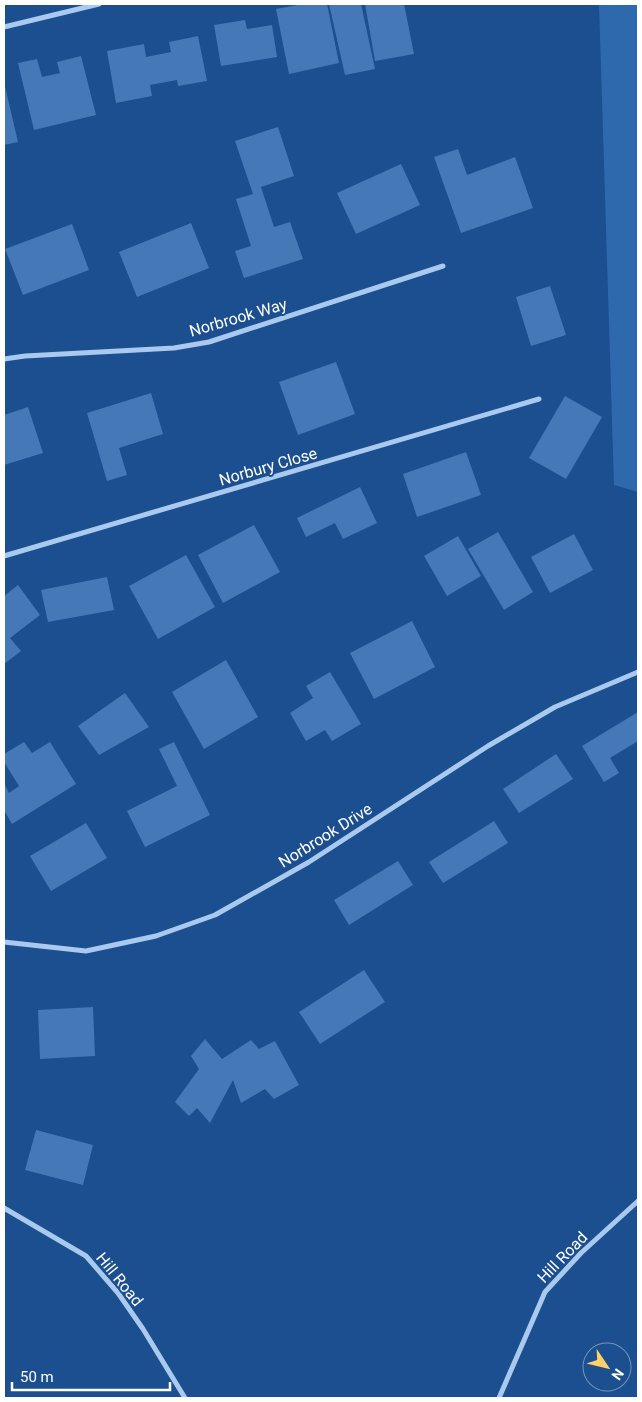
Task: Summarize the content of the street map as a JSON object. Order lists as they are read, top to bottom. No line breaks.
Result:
{"streets":{"street":["Norbrook Way","Norbury Close","Norbrook Drive","Hill Road"]},"scale_bar":"50 m","north":"bottom right"}
